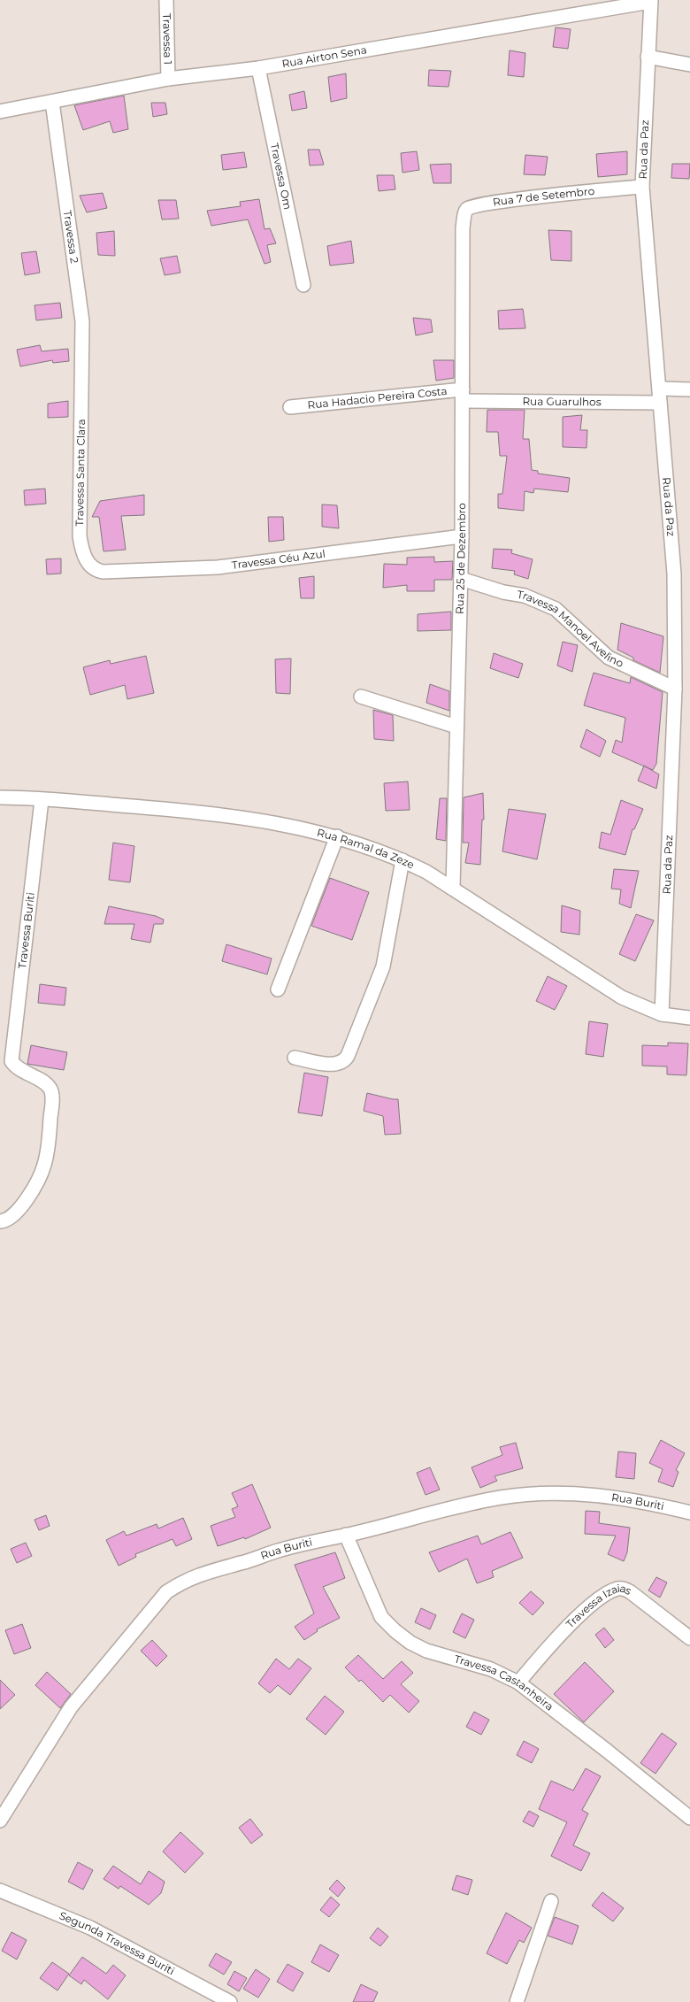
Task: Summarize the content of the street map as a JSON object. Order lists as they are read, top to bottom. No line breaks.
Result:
{"streets":{"street":["Travessa 1","Rua Airton Sena","Rua da Paz","Travessa Om","Rua 7 de Setembro","Travessa 2","Rua Hadacio Pereira Costa","Rua Guarulhos","Travessa Santa Clara","Rua 25 de Dezembro","Travessa Céu Azul","Travessa Manoel Avelino","Rua Ramal da Zeze","Travessa Buriti","Rua Buriti","Travessa Izaias","Travessa Castanheira","Segunda Travessa Buriti"]},"crossings":[["Travessa 1","Rua Airton Sena"],["Rua Airton Sena","Rua da Paz"],["Rua Airton Sena","Travessa Om"],["Rua Airton Sena","Travessa 2"],["Rua da Paz","Rua 7 de Setembro"],["Rua da Paz","Rua Guarulhos"],["Rua da Paz","Travessa Manoel Avelino"],["Rua da Paz","Rua Ramal da Zeze"],["Rua 7 de Setembro","Rua 25 de Dezembro"],["Travessa 2","Travessa Santa Clara"],["Rua Hadacio Pereira Costa","Rua Guarulhos"],["Rua Hadacio Pereira Costa","Rua 25 de Dezembro"],["Rua Guarulhos","Rua 25 de Dezembro"],["Travessa Santa Clara","Travessa Céu Azul"],["Rua 25 de Dezembro","Travessa Céu Azul"],["Rua 25 de Dezembro","Travessa Manoel Avelino"],["Rua 25 de Dezembro","Rua Ramal da Zeze"],["Rua Ramal da Zeze","Travessa Buriti"],["Rua Buriti","Travessa Castanheira"],["Travessa Izaias","Travessa Castanheira"]]}
